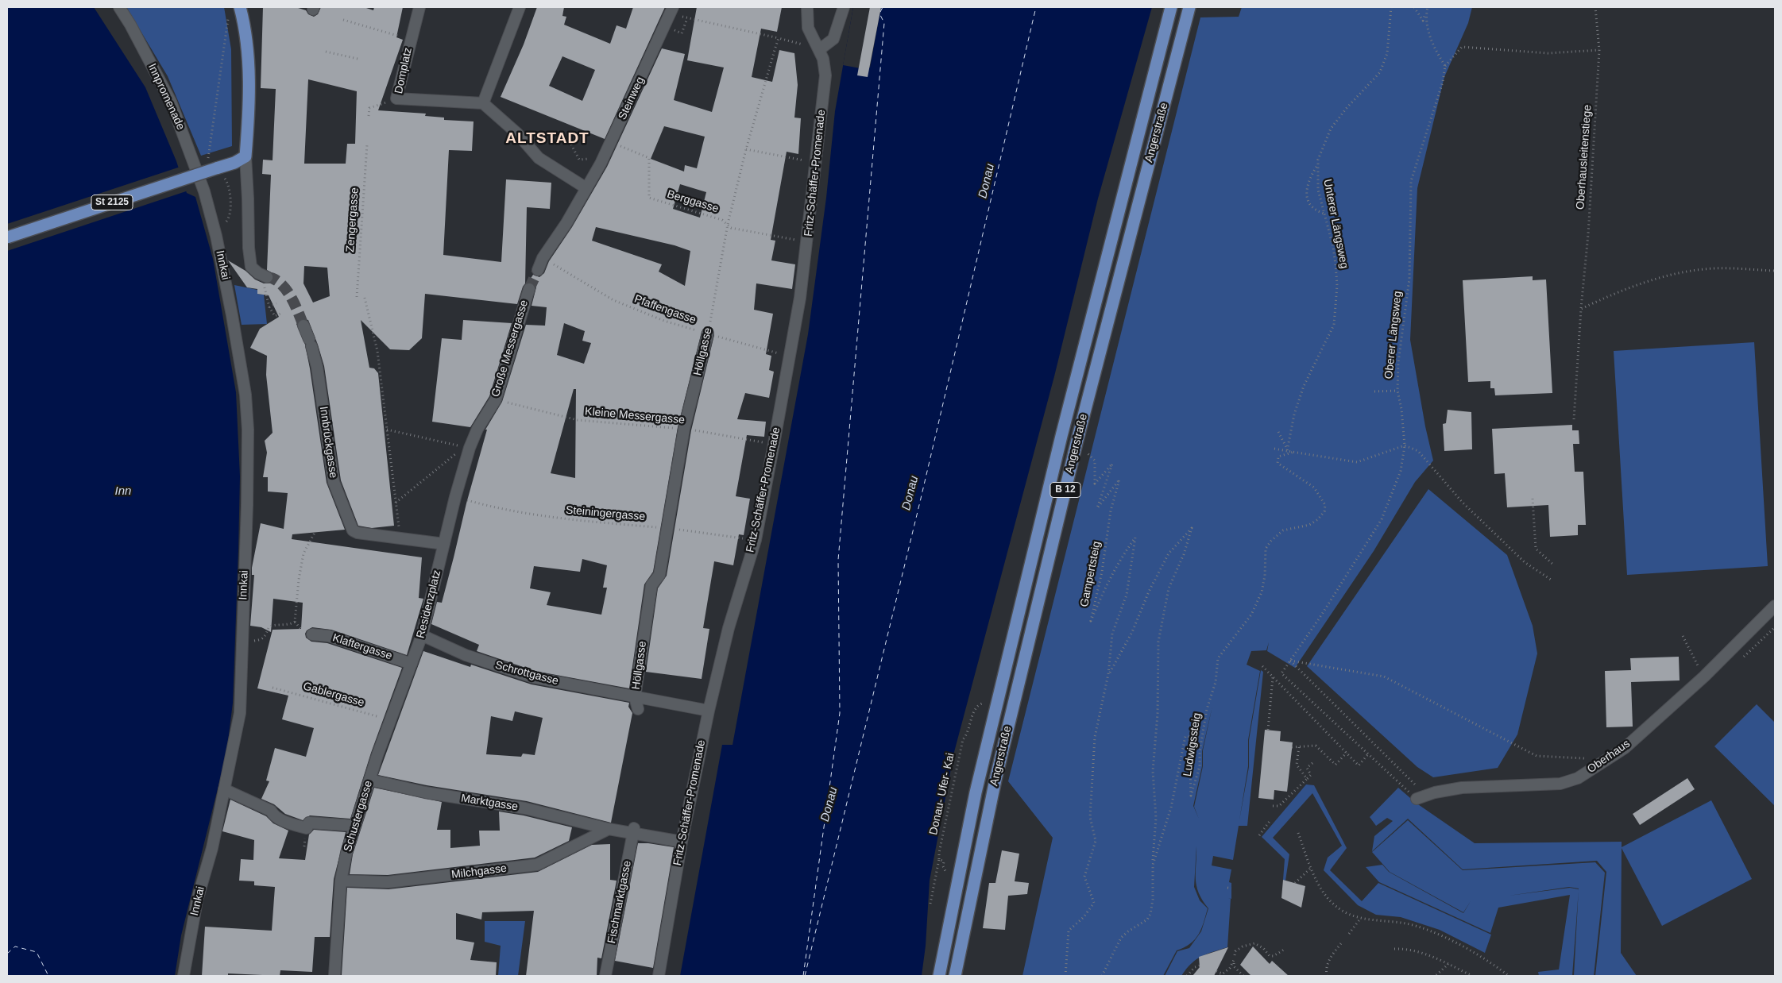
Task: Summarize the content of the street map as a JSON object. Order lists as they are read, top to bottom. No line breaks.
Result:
{"streets":{"main road":["Angerstraße","St 2125","B 12"],"street":["Domplatz","Innpromenade","Steinweg","Fritz-Schäffer-Promenade","Innkai","Große Messergasse","Höllgasse","Innbrückgasse","Residenzplatz","Klaftergasse","Schrottgasse","Oberhaus","Marktgasse","Schustergasse","Milchgasse","Fischmarktgasse"],"path":["Oberhausleitenstiege","Berggasse","Zengergasse","Unterer Längsweg","Pfaffengasse","Oberer Längsweg","Kleine Messergasse","Steiningergasse","Gampertsteig","Gablergasse","Ludwigssteig","Donau- Ufer- Kai"]},"crossings":[["Innpromenade","Innkai"],["Steinweg","Berggasse"],["Steinweg","Pfaffengasse"],["Angerstraße","Gampertsteig"],["Fritz-Schäffer-Promenade","Berggasse"],["Fritz-Schäffer-Promenade","Pfaffengasse"],["Fritz-Schäffer-Promenade","Kleine Messergasse"],["Fritz-Schäffer-Promenade","Steiningergasse"],["Fritz-Schäffer-Promenade","Schrottgasse"],["Fritz-Schäffer-Promenade","Marktgasse"],["Berggasse","Höllgasse"],["Pfaffengasse","Höllgasse"],["Große Messergasse","Kleine Messergasse"],["Große Messergasse","Residenzplatz"],["Höllgasse","Kleine Messergasse"],["Höllgasse","Steiningergasse"],["Höllgasse","Schrottgasse"],["Steiningergasse","Residenzplatz"],["Gampertsteig","Ludwigssteig"],["Residenzplatz","Klaftergasse"],["Residenzplatz","Schrottgasse"],["Residenzplatz","Schustergasse"],["Klaftergasse","Schustergasse"],["Gablergasse","Schustergasse"],["Marktgasse","Schustergasse"],["Marktgasse","Milchgasse"],["Marktgasse","Fischmarktgasse"],["Schustergasse","Milchgasse"]],"districts":["ALTSTADT"],"water":["Donau","Inn"]}
